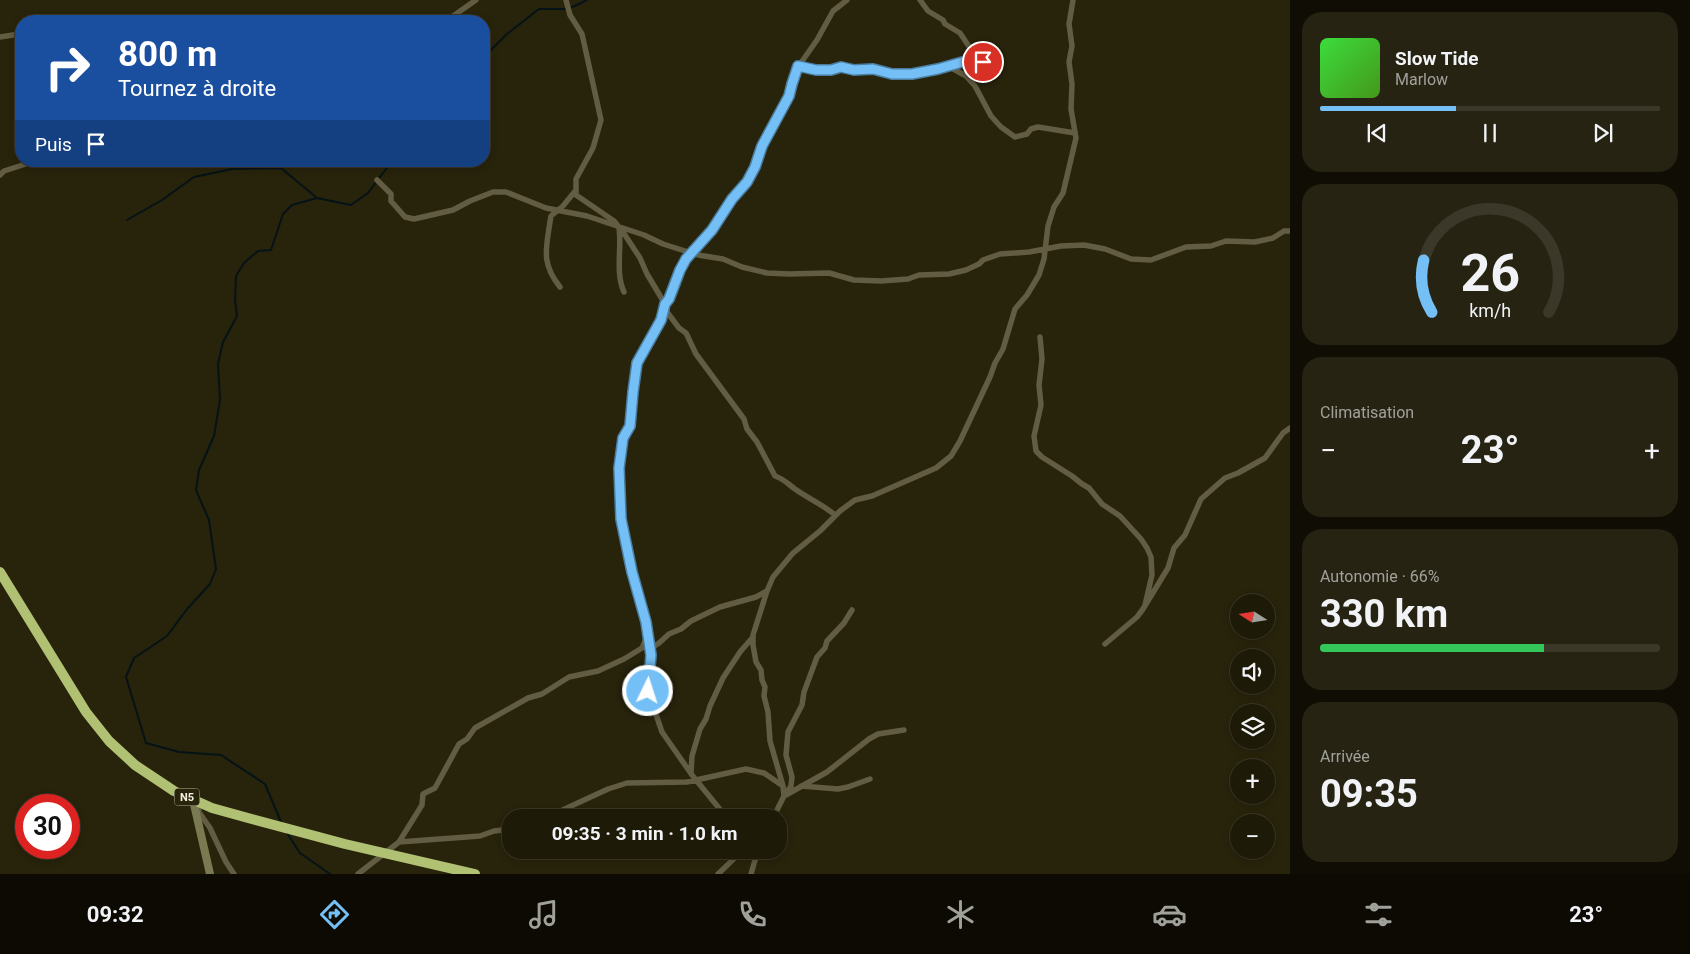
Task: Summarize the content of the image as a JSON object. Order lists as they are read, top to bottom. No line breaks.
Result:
{"streets":{"highway":["N5"]},"north":"left","page":{"turn":["800 m","Tournez à droite"],"song":["Slow Tide","Marlow"],"then":"Puis","tile":["Climatisation",["Autonomie · 66%","330 km"],["Arrivée","09:35"]],"heat":["−","23°","+"],"map_buttons":["+","−"],"limit":"30","trip":"09:35 · 3 min · 1.0 km","tabs":["09:32","23°"],"gauge":["26","km/h"]}}
